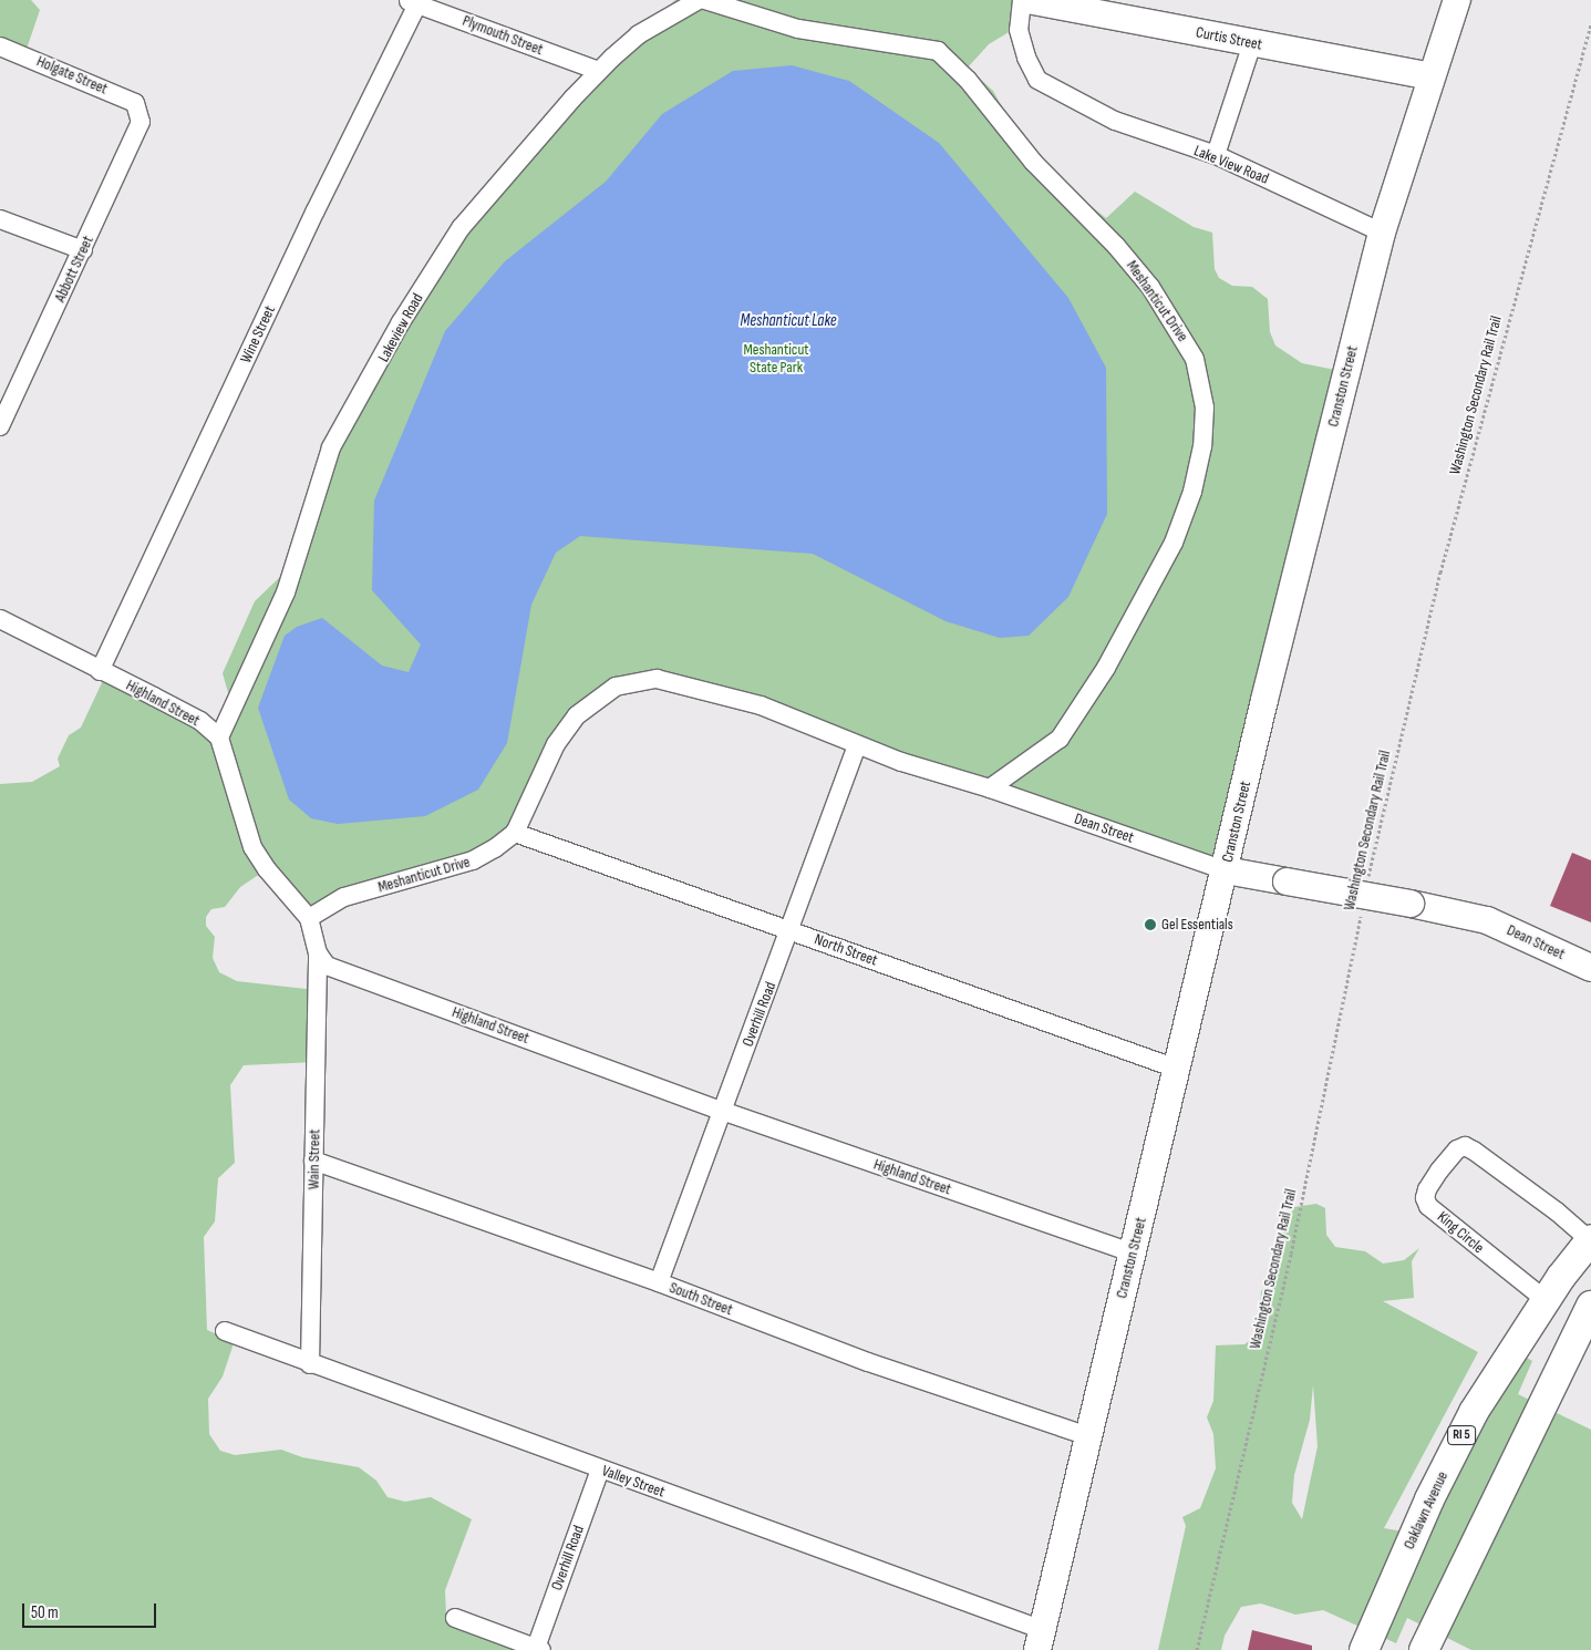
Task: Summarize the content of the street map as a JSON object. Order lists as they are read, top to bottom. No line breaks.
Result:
{"streets":{"main road":["RI 5","Oaklawn Avenue"],"street":["Plymouth Street","Curtis Street","Holgate Street","Lake View Road","Abbott Street","Meshanticut Drive","Lakeview Road","Wine Street","Cranston Street","Highland Street","Dean Street","North Street","Overhill Road","Wain Street","King Circle","South Street","Valley Street"],"path":["Washington Secondary Rail Trail"]},"crossings":[["Plymouth Street","Lakeview Road"],["Plymouth Street","Wine Street"],["Curtis Street","Cranston Street"],["Holgate Street","Abbott Street"],["Lake View Road","Cranston Street"],["Meshanticut Drive","Dean Street"],["Meshanticut Drive","North Street"],["Lakeview Road","Highland Street"],["Wine Street","Highland Street"],["Cranston Street","Highland Street"],["Cranston Street","Dean Street"],["Cranston Street","North Street"],["Cranston Street","South Street"],["Cranston Street","Valley Street"],["Highland Street","Overhill Road"],["Highland Street","Wain Street"],["Dean Street","North Street"],["Dean Street","Overhill Road"],["North Street","Overhill Road"],["Overhill Road","South Street"],["Overhill Road","Valley Street"],["Wain Street","South Street"],["Wain Street","Valley Street"],["King Circle","Oaklawn Avenue"]],"water":["Meshanticut Lake"],"parks":["Meshanticut State Park"],"places":["Gel Essentials"],"scale_bar":"50 m"}
